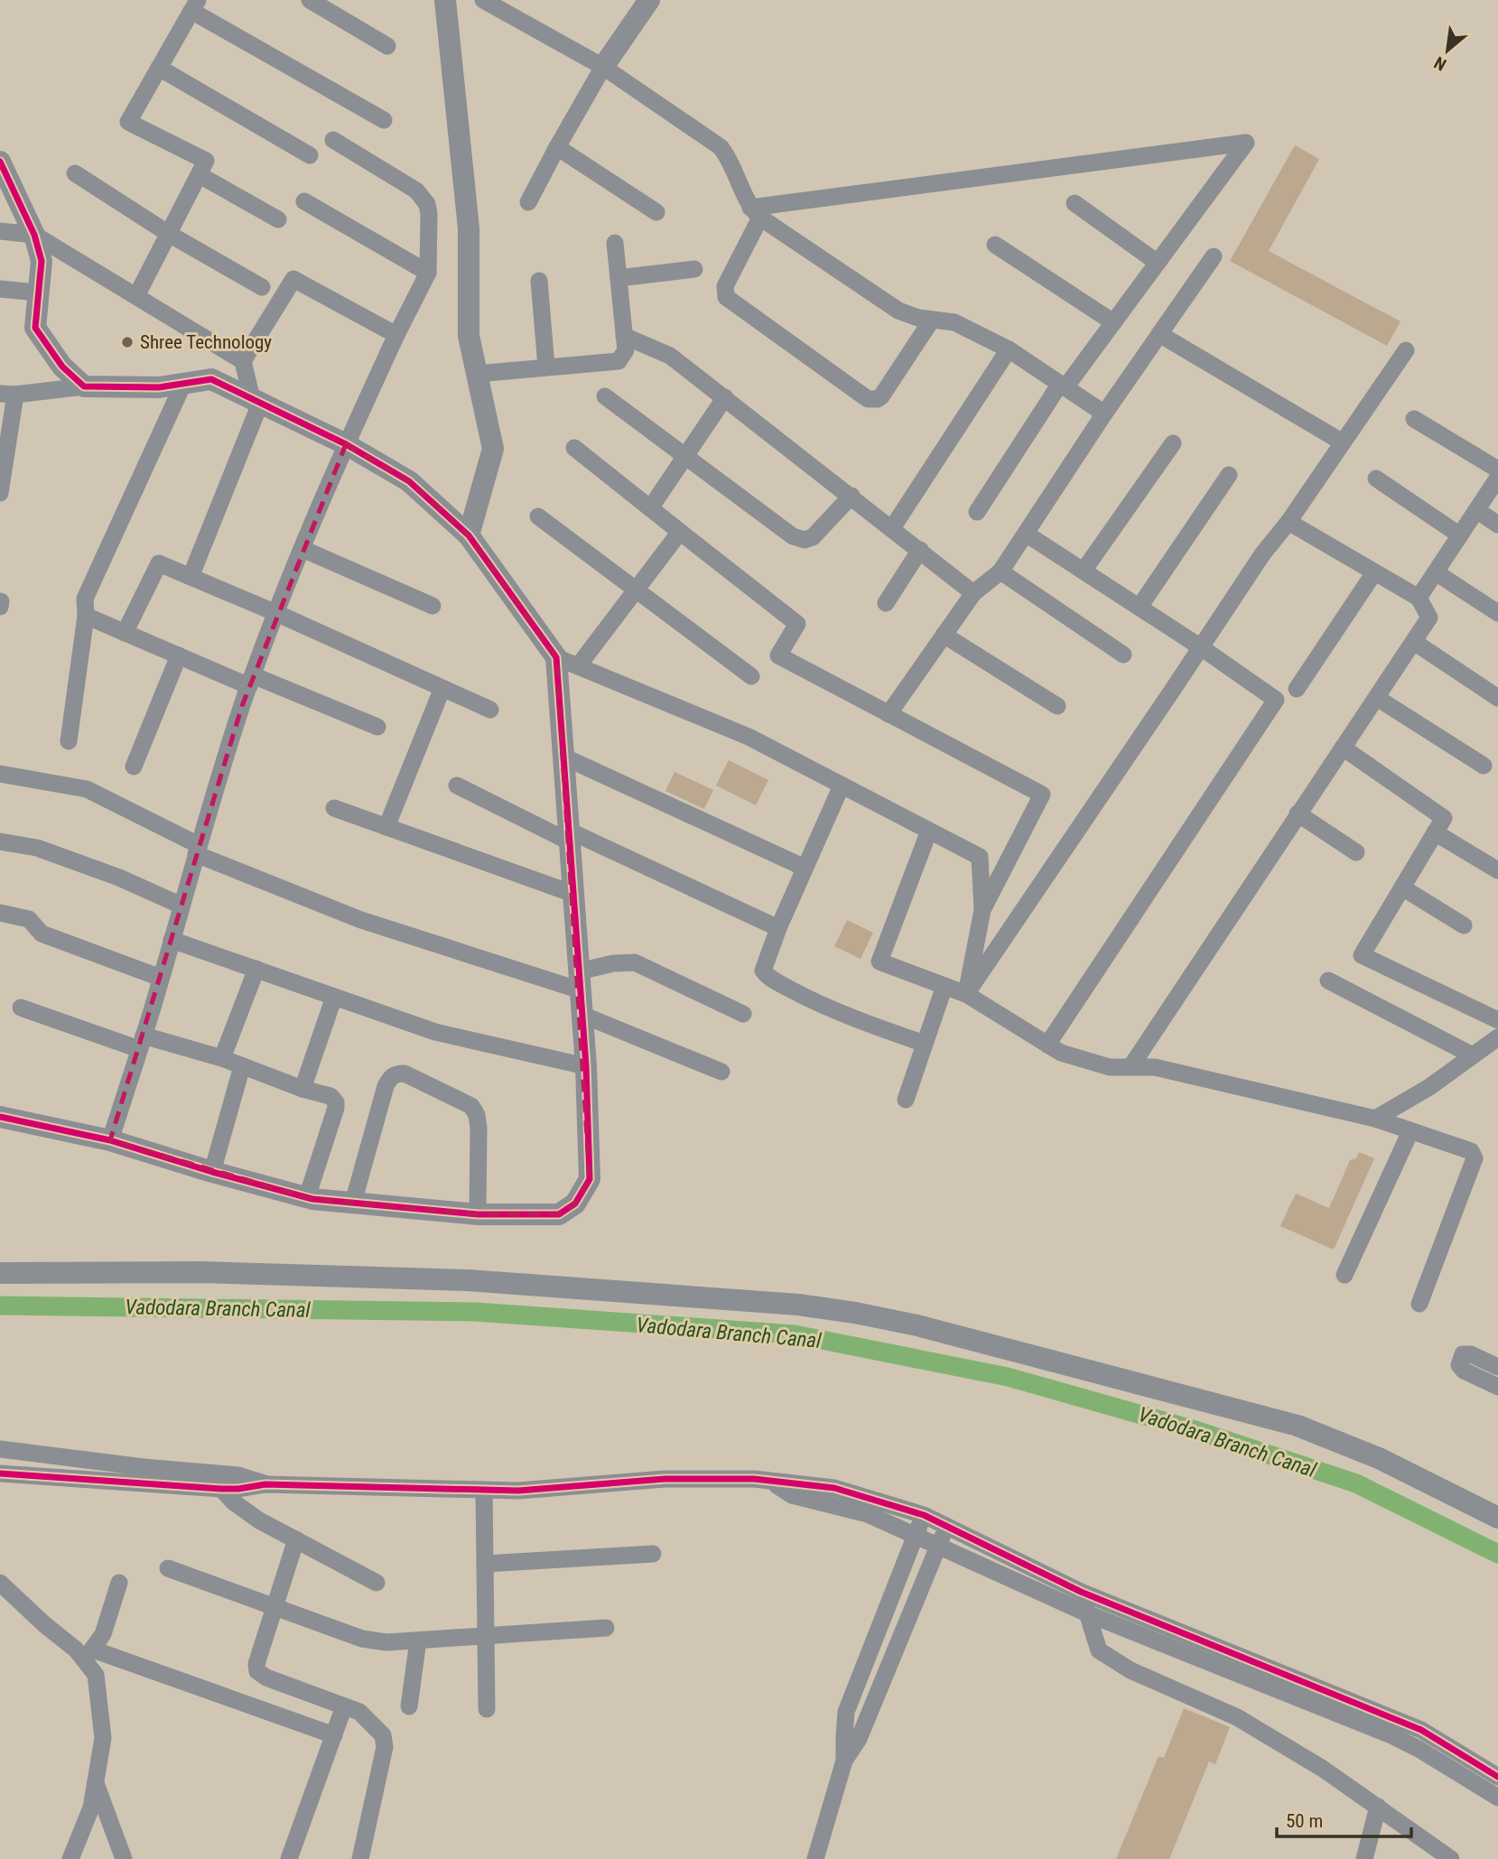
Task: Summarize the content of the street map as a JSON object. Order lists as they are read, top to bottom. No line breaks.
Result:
{"water":["Vadodara Branch Canal"],"places":["Shree Technology"],"scale_bar":"50 m","north":"bottom left"}
